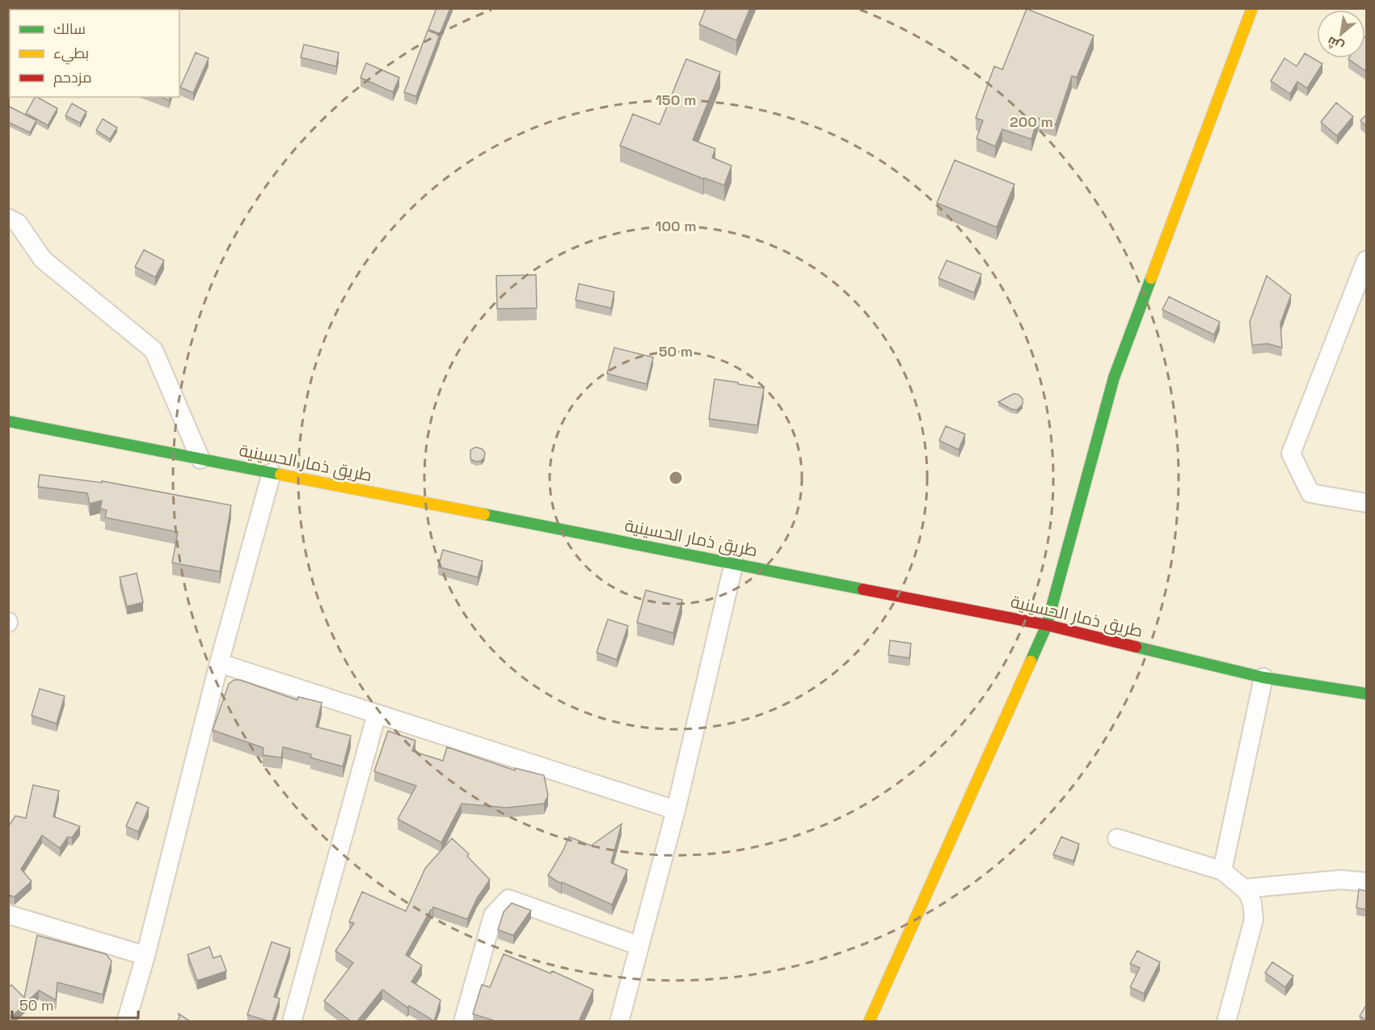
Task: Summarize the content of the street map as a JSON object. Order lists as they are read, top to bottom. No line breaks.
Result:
{"streets":{"main road":["طريق ذمار الحسينية"]},"legend":["سالك","بطيء","مزدحم"],"scale_bar":"50 m","north":"bottom left","rings":["150 m","200 m","100 m","50 m"]}
